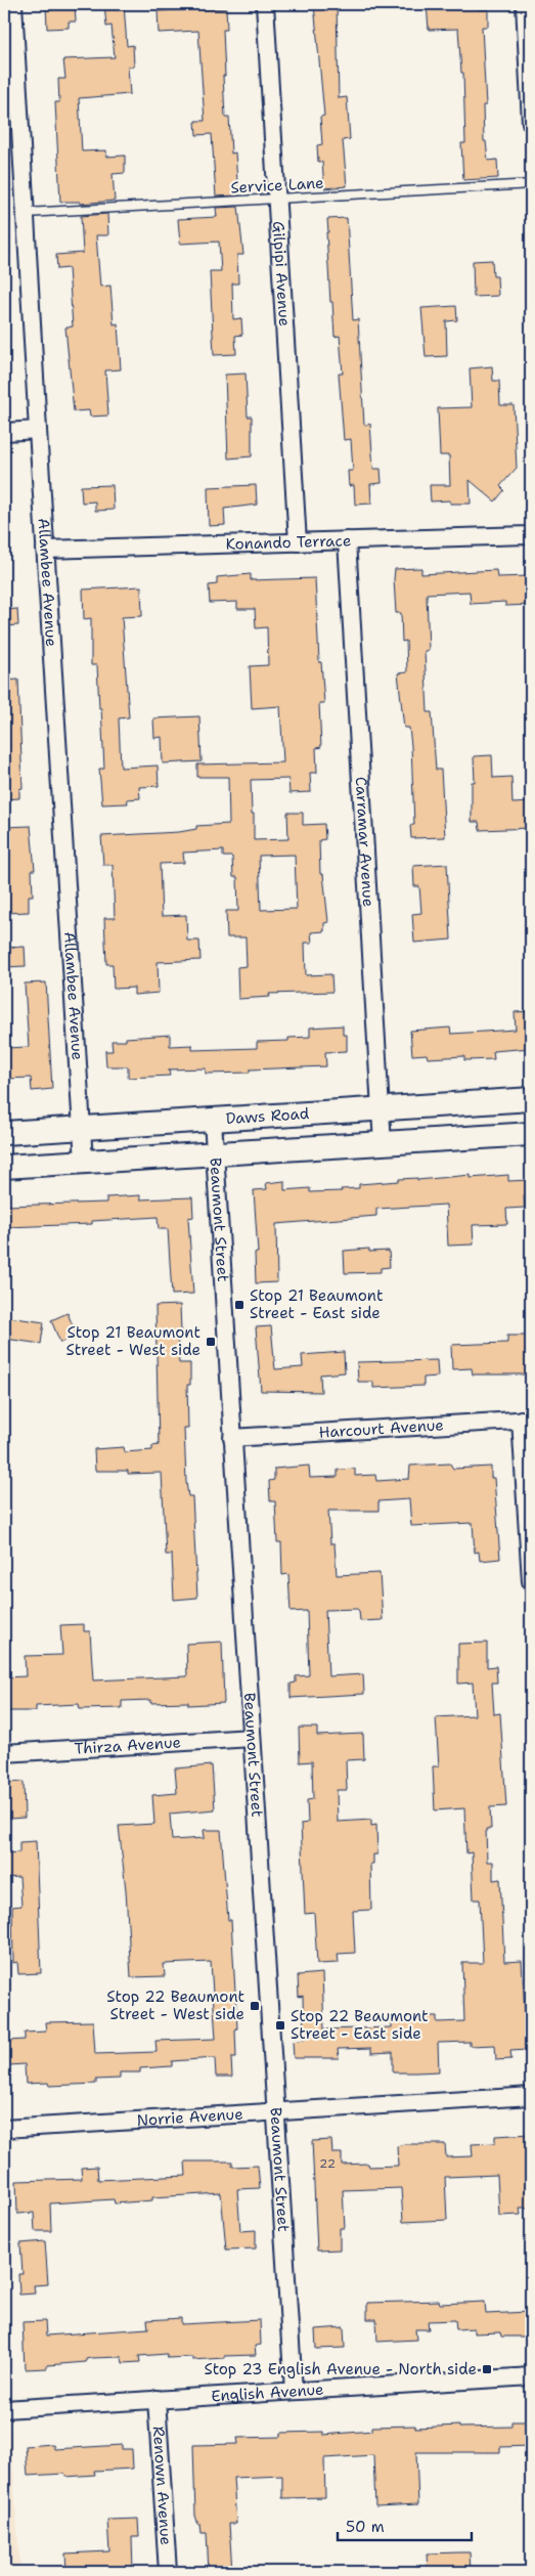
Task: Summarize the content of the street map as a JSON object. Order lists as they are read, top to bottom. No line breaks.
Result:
{"streets":{"main road":["Daws Road"],"street":["Gilpipi Avenue","Konando Terrace","Allambee Avenue","Carramar Avenue","Beaumont Street","Harcourt Avenue","Thirza Avenue","Norrie Avenue","English Avenue","Renown Avenue"],"lane":["Service Lane"]},"crossings":[["Service Lane","Gilpipi Avenue"],["Service Lane","Allambee Avenue"],["Gilpipi Avenue","Konando Terrace"],["Konando Terrace","Allambee Avenue"],["Konando Terrace","Carramar Avenue"],["Allambee Avenue","Daws Road"],["Carramar Avenue","Daws Road"],["Daws Road","Beaumont Street"],["Beaumont Street","Harcourt Avenue"],["Beaumont Street","Thirza Avenue"],["Beaumont Street","Norrie Avenue"],["Beaumont Street","English Avenue"],["English Avenue","Renown Avenue"]],"places":{"transit":["Stop 21 Beaumont Street - East side","Stop 21 Beaumont Street - West side","Stop 22 Beaumont Street - West side","Stop 22 Beaumont Street - East side","Stop 23 English Avenue - North side"]},"house_numbers":["22"],"scale_bar":"50 m"}
